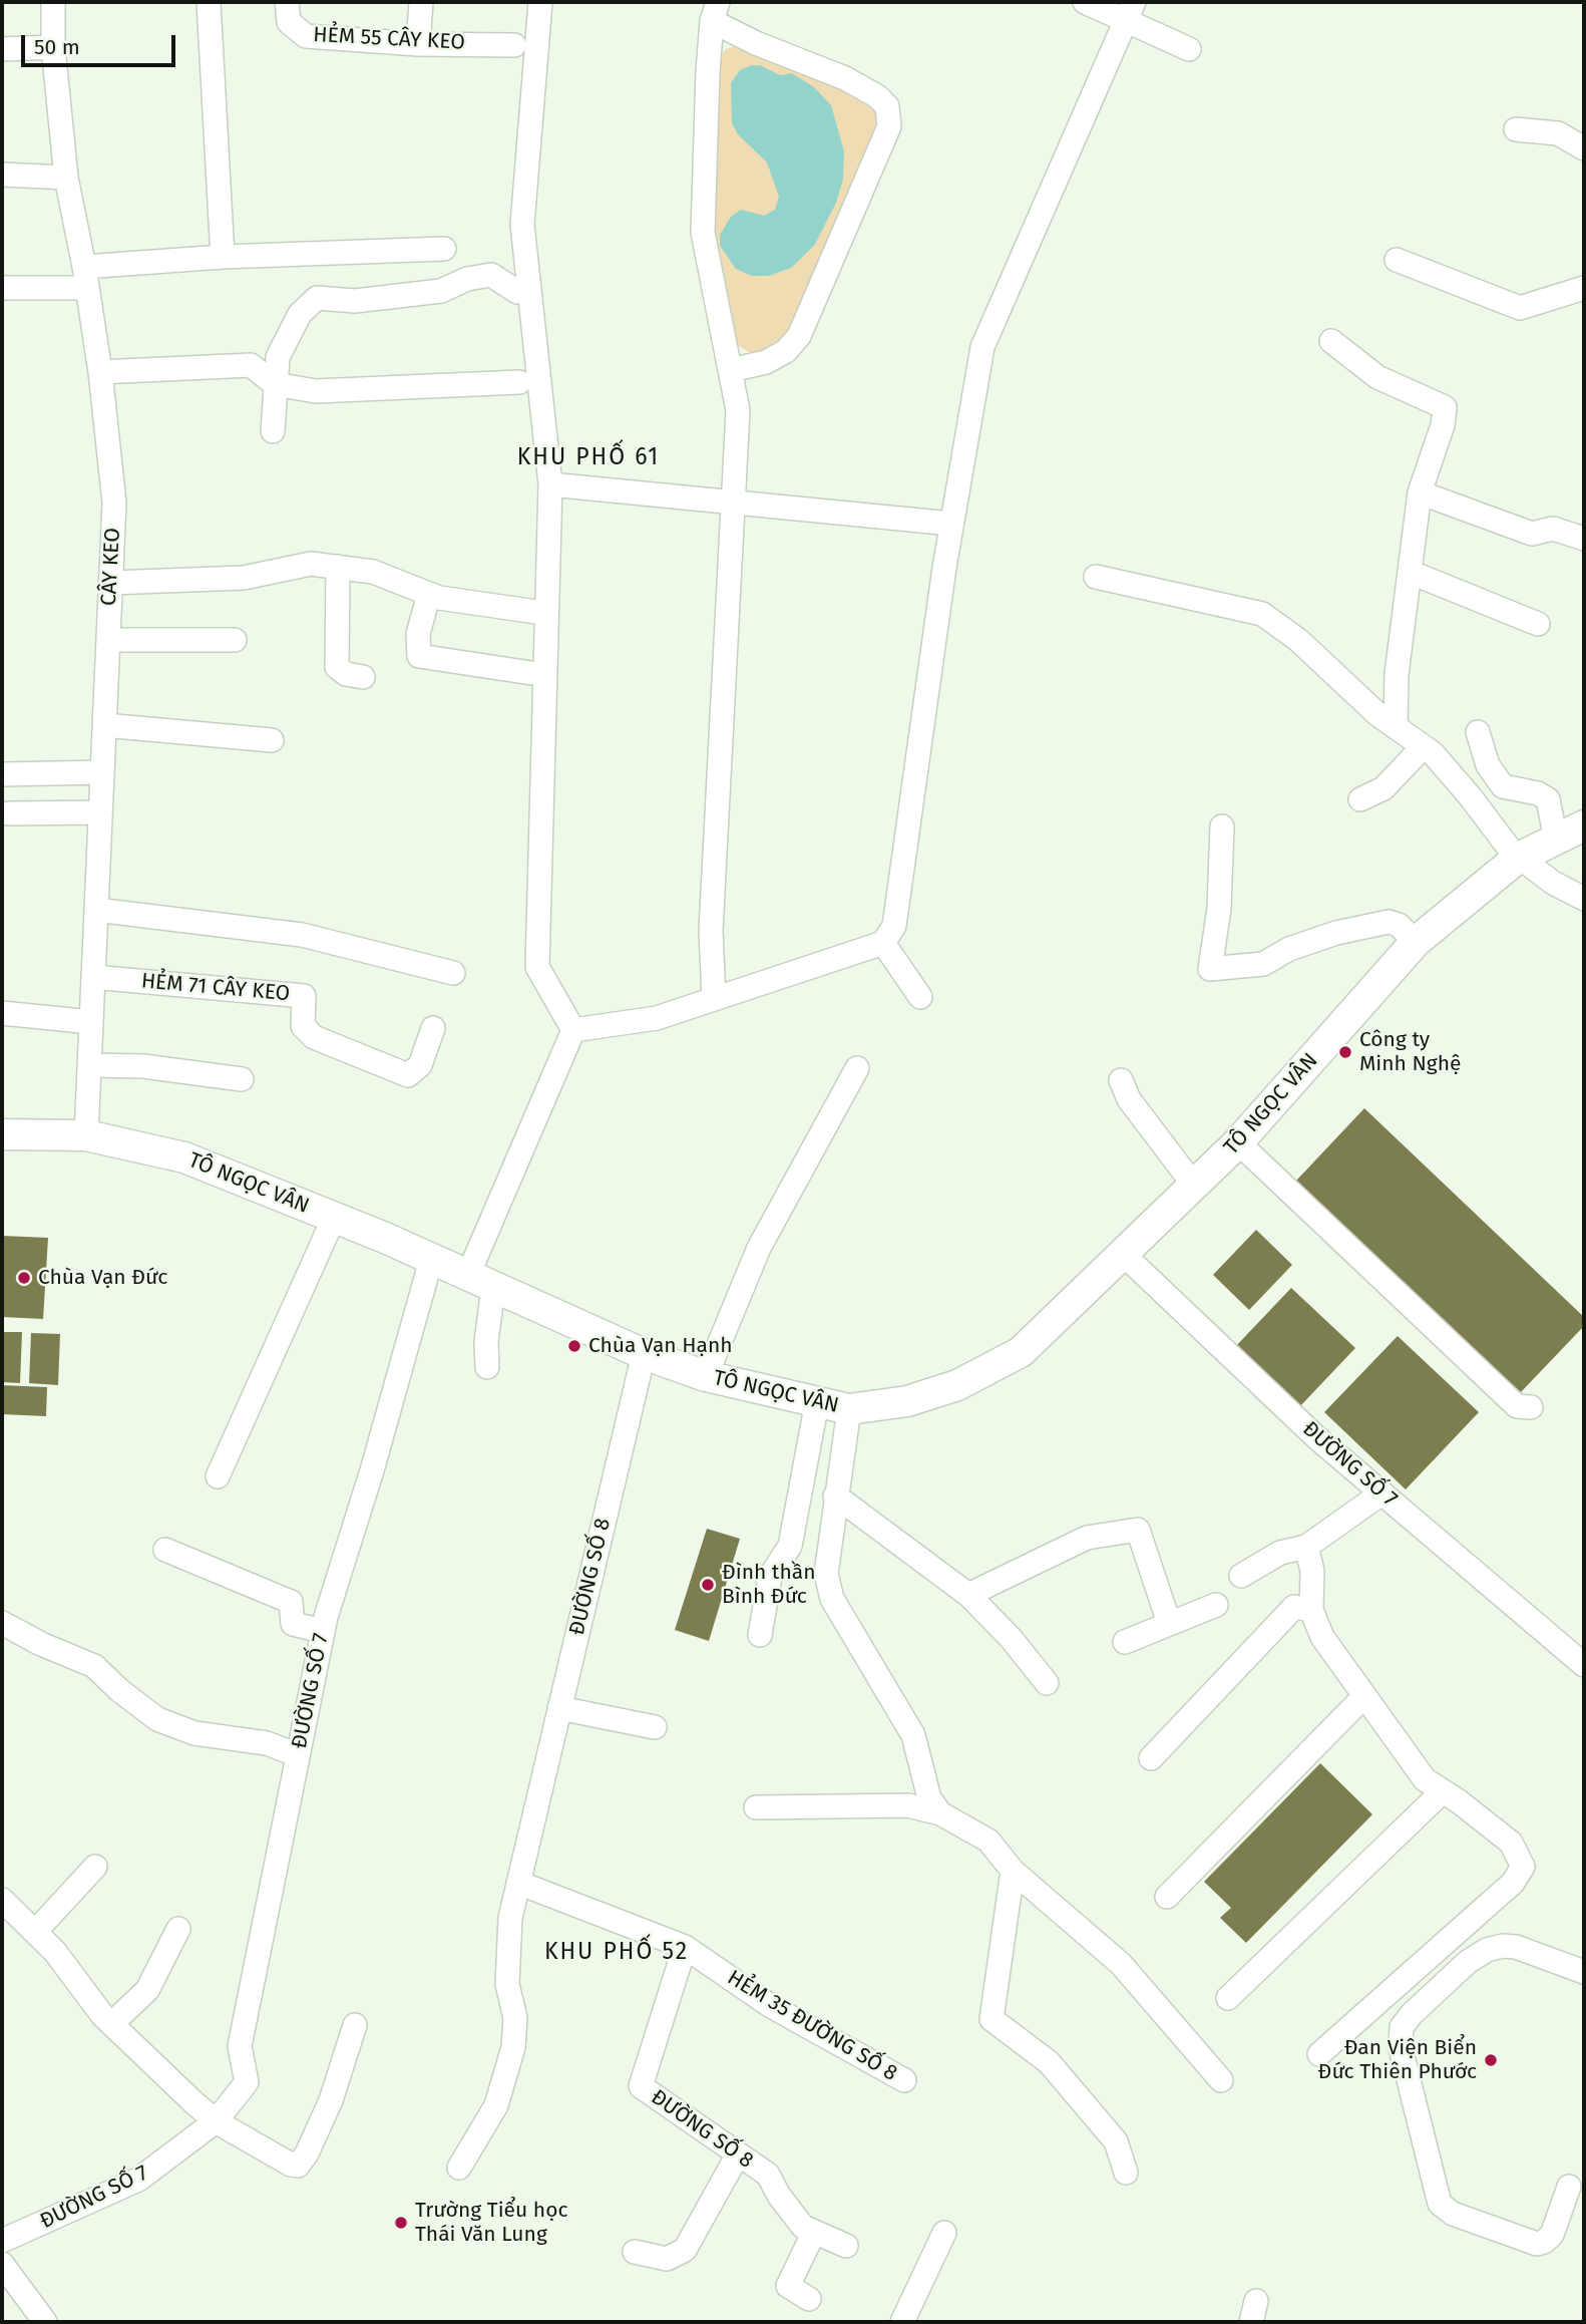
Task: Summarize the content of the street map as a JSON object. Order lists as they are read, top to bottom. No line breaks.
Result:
{"streets":{"main road":["TÔ NGỌC VÂN"],"street":["HẺM 55 CÂY KEO","CÂY KEO","HẺM 71 CÂY KEO","ĐƯỜNG SỐ 7","ĐƯỜNG SỐ 8","HẺM 35 ĐƯỜNG SỐ 8"]},"crossings":[["CÂY KEO","HẺM 71 CÂY KEO"],["CÂY KEO","TÔ NGỌC VÂN"],["TÔ NGỌC VÂN","ĐƯỜNG SỐ 7"],["TÔ NGỌC VÂN","ĐƯỜNG SỐ 8"],["ĐƯỜNG SỐ 8","HẺM 35 ĐƯỜNG SỐ 8"]],"districts":["KHU PHỐ 61","KHU PHỐ 52"],"places":["Công ty Minh Nghệ","Chùa Vạn Đức","Chùa Vạn Hạnh","Đình thần Bình Đức","Đan Viện Biển Đức Thiên Phước","Trường Tiểu học Thái Văn Lung"],"scale_bar":"50 m"}
